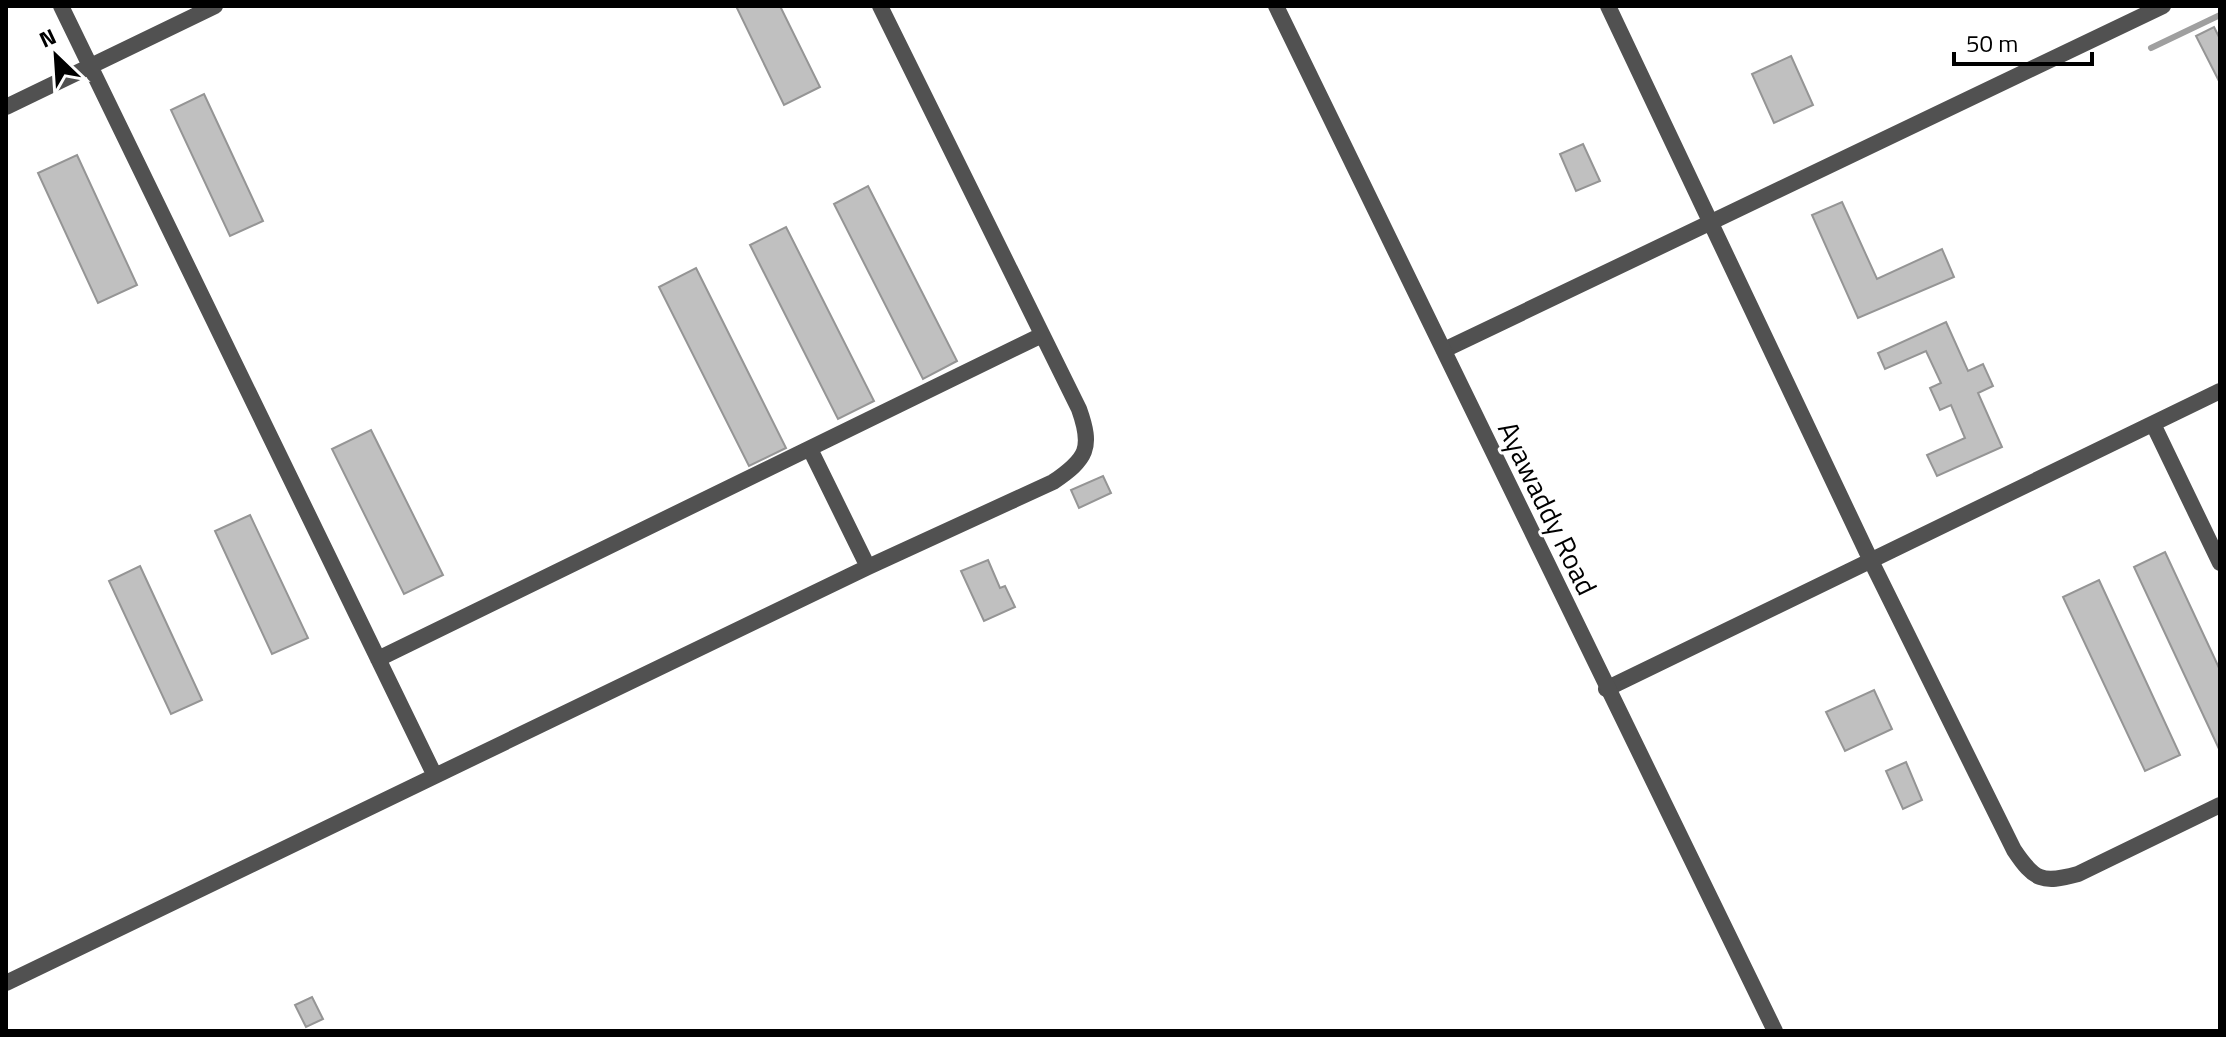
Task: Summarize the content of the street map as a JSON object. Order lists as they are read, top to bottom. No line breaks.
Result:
{"streets":{"street":["Ayawaddy Road"]},"scale_bar":"50 m","north":"top left"}
